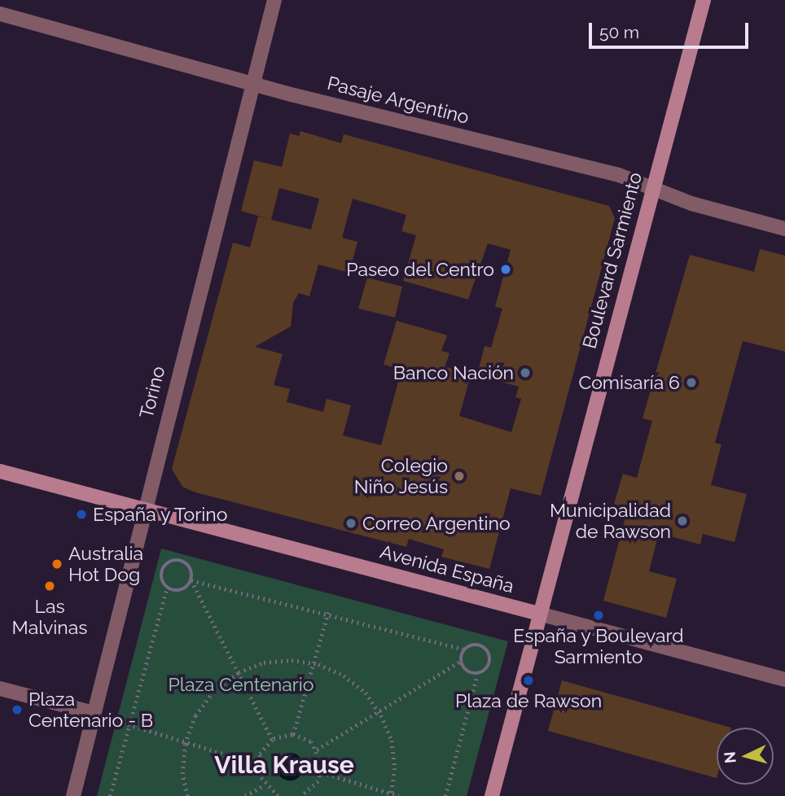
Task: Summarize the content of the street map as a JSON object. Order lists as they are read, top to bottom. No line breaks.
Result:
{"streets":{"street":["Pasaje Argentino","Boulevard Sarmiento","Torino","Avenida España"]},"crossings":[["Pasaje Argentino","Boulevard Sarmiento"],["Pasaje Argentino","Torino"],["Boulevard Sarmiento","Avenida España"],["Torino","Avenida España"]],"districts":["Villa Krause"],"parks":["Plaza Centenario"],"places":["Paseo del Centro","Banco Nación","Comisaría 6","Colegio Niño Jesús","España y Torino","Municipalidad de Rawson","Correo Argentino","Australia Hot Dog","Las Malvinas","España y Boulevard Sarmiento","Plaza de Rawson","Plaza Centenario - B"],"scale_bar":"50 m","north":"left"}
